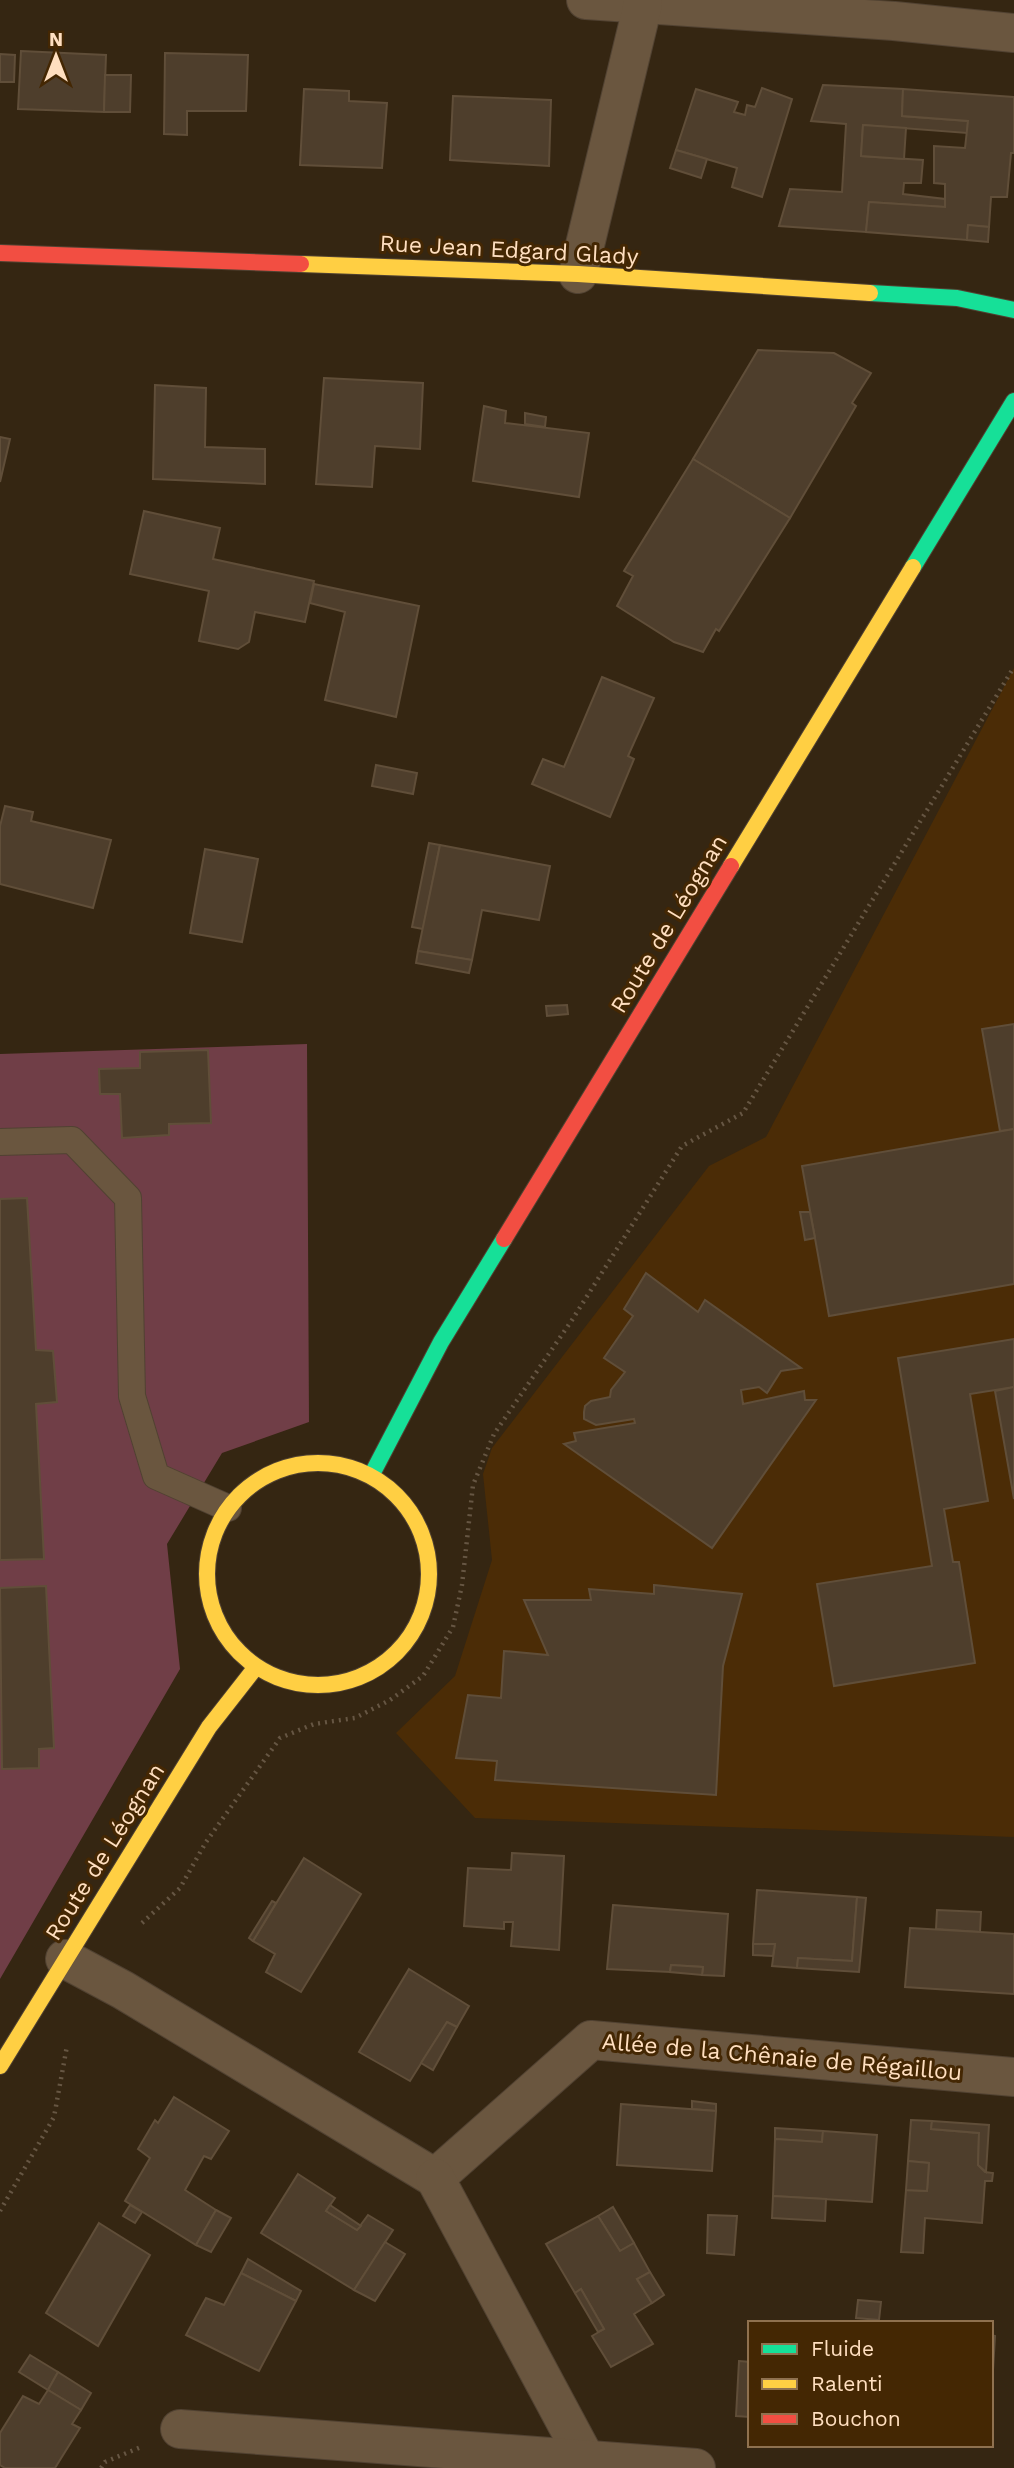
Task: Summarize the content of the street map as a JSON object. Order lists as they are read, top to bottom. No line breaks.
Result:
{"streets":{"main road":["Rue Jean Edgard Glady","Route de Léognan"],"street":["Allée de la Chênaie de Régaillou"]},"legend":["Fluide","Ralenti","Bouchon"],"north":"top"}
